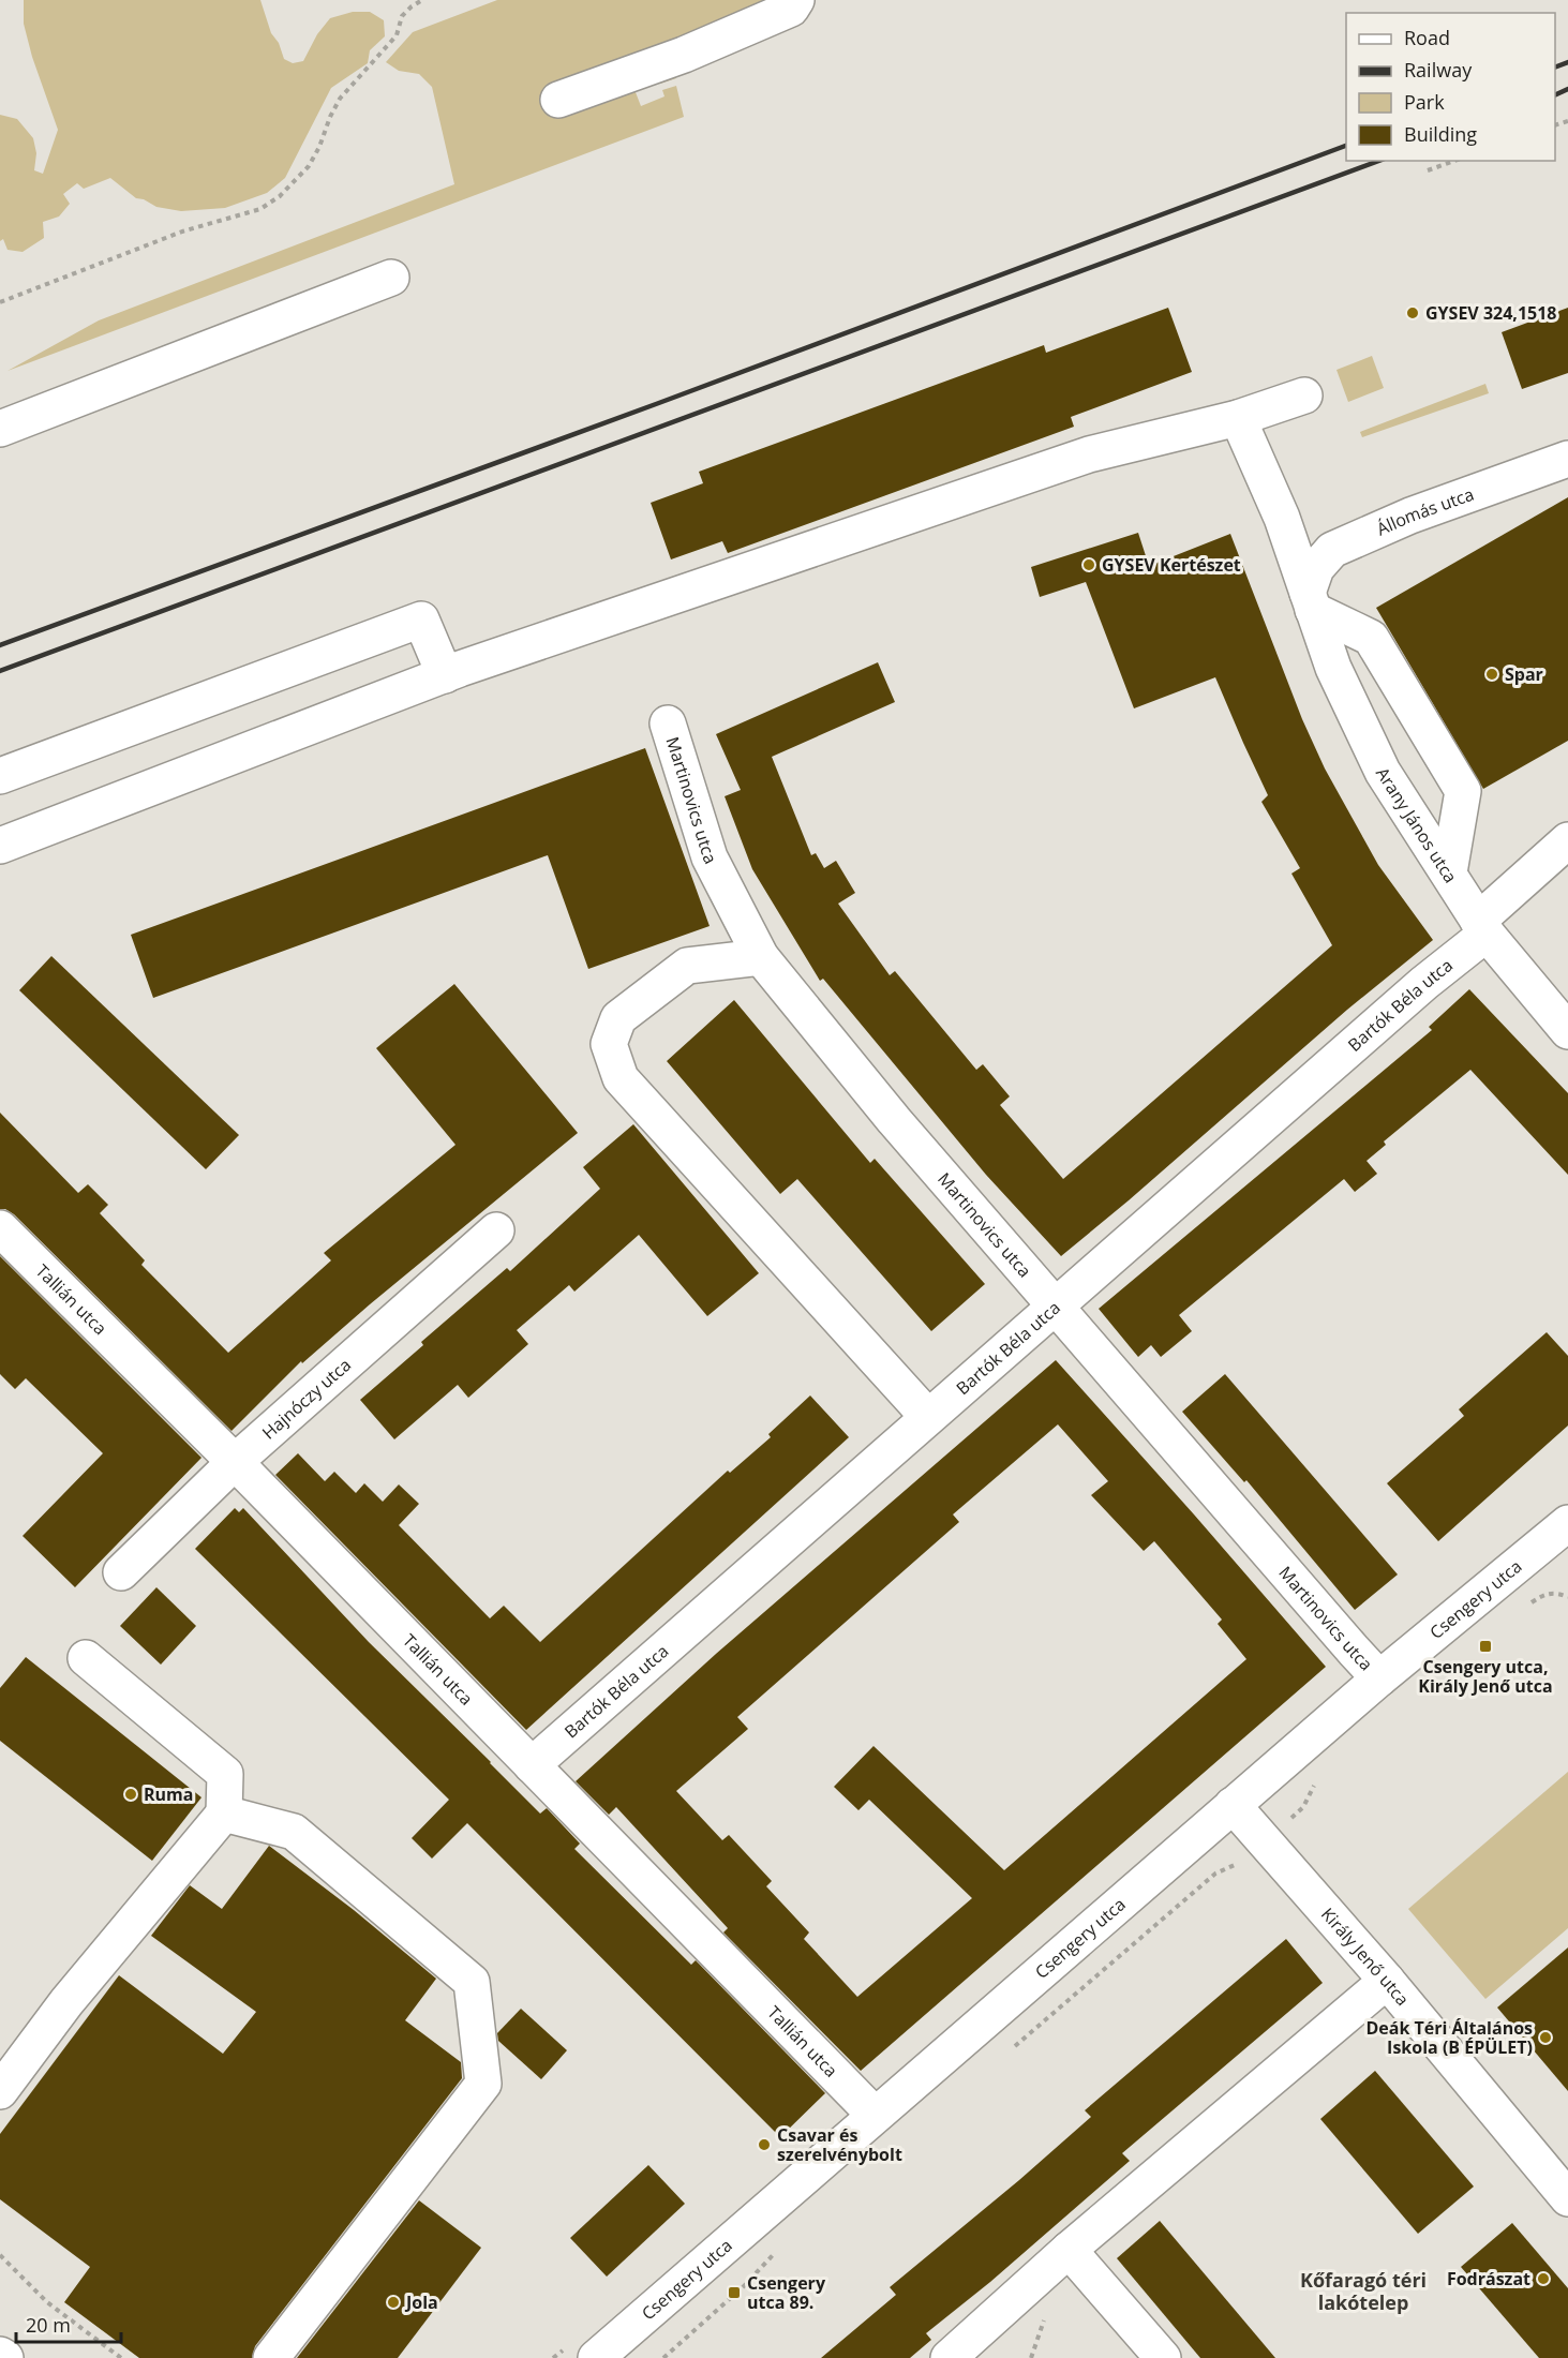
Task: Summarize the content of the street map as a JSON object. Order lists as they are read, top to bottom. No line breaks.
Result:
{"streets":{"street":["Állomás utca","Martinovics utca","Arany János utca","Bartók Béla utca","Tallián utca","Hajnóczy utca","Csengery utca","Király Jenő utca"]},"crossings":[["Állomás utca","Arany János utca"],["Martinovics utca","Bartók Béla utca"],["Martinovics utca","Csengery utca"],["Arany János utca","Bartók Béla utca"],["Bartók Béla utca","Tallián utca"],["Tallián utca","Hajnóczy utca"],["Tallián utca","Csengery utca"],["Csengery utca","Király Jenő utca"]],"districts":["Kőfaragó téri lakótelep"],"places":{"other":["GYSEV 324,1518","GYSEV Kertészet","Spar","Ruma","Deák Téri Általános Iskola (B ÉPÜLET)","Csavar és szerelvénybolt","Fodrászat","Jola"],"transit":["Csengery utca, Király Jenő utca","Csengery utca 89."]},"legend":["Road","Railway","Park","Building"],"scale_bar":"20 m"}
